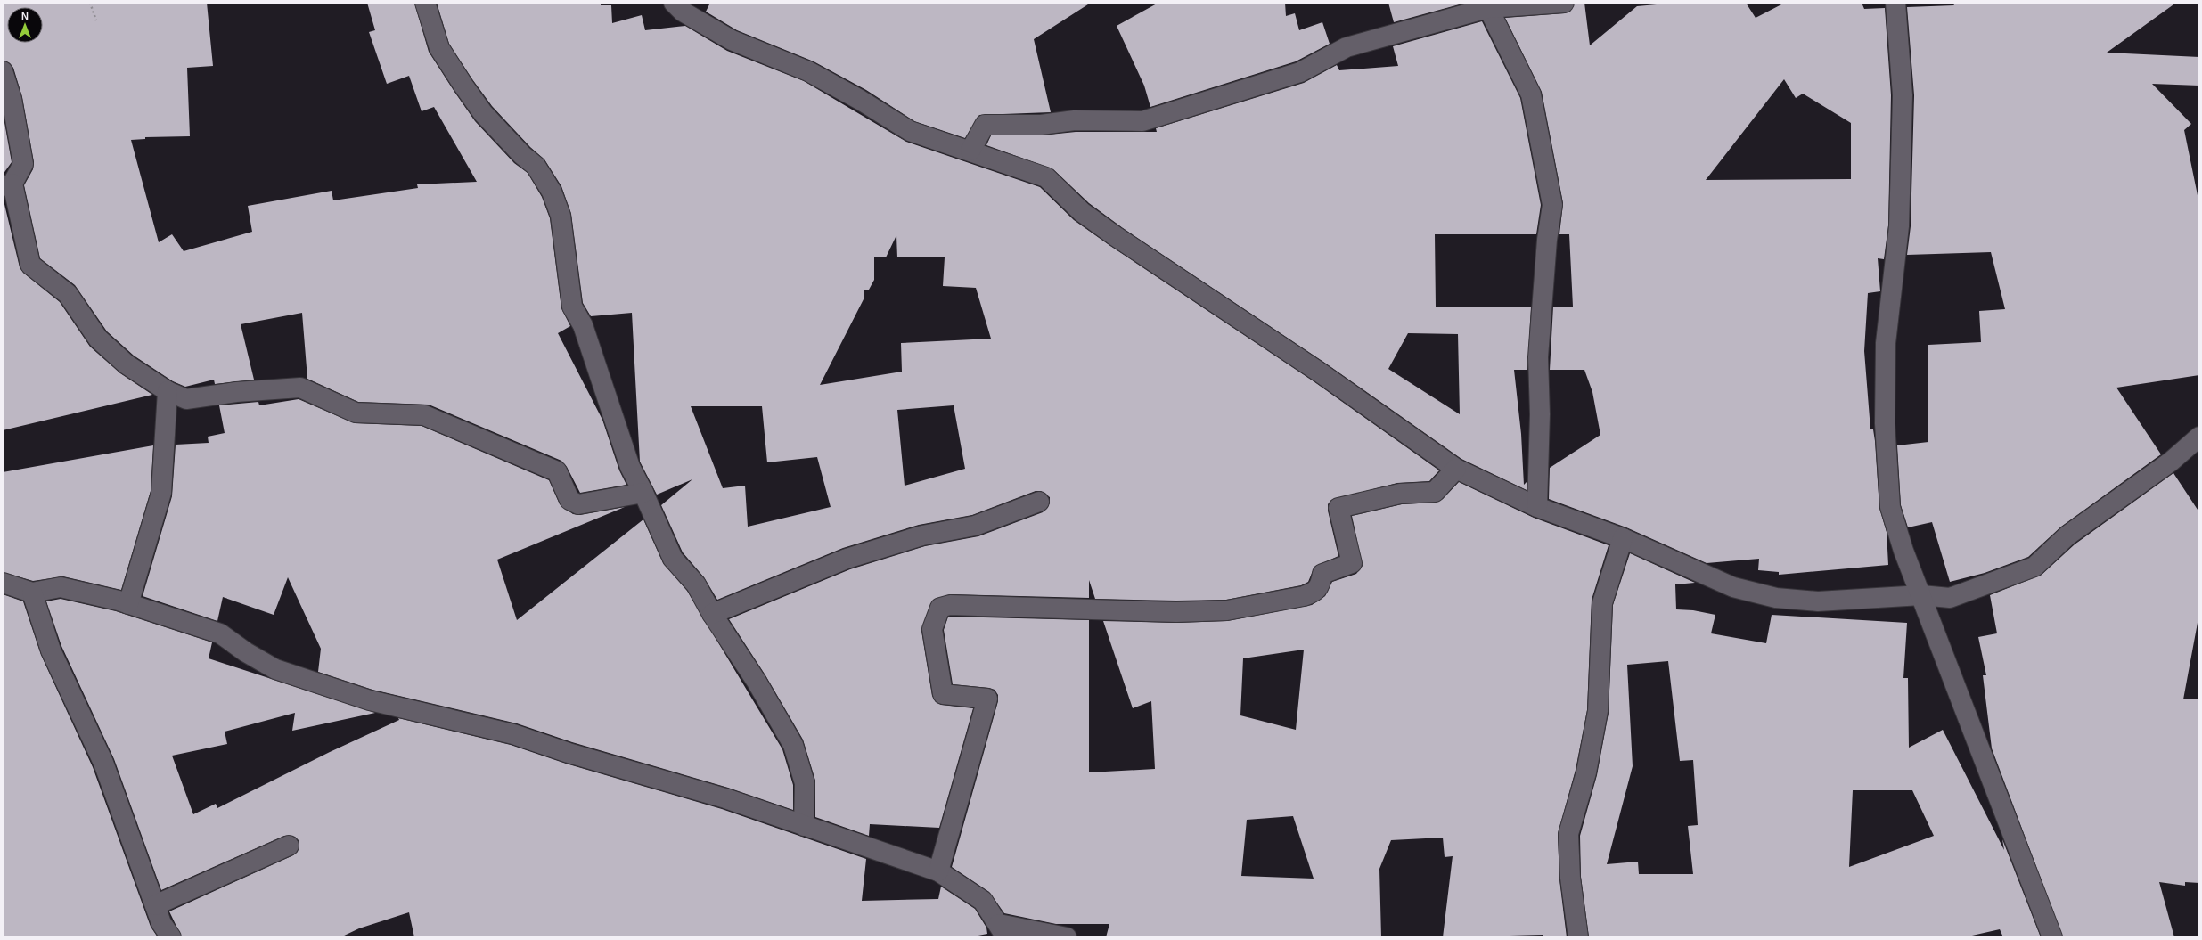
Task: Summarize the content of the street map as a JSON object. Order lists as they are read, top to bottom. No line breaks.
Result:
{"north":"top"}
